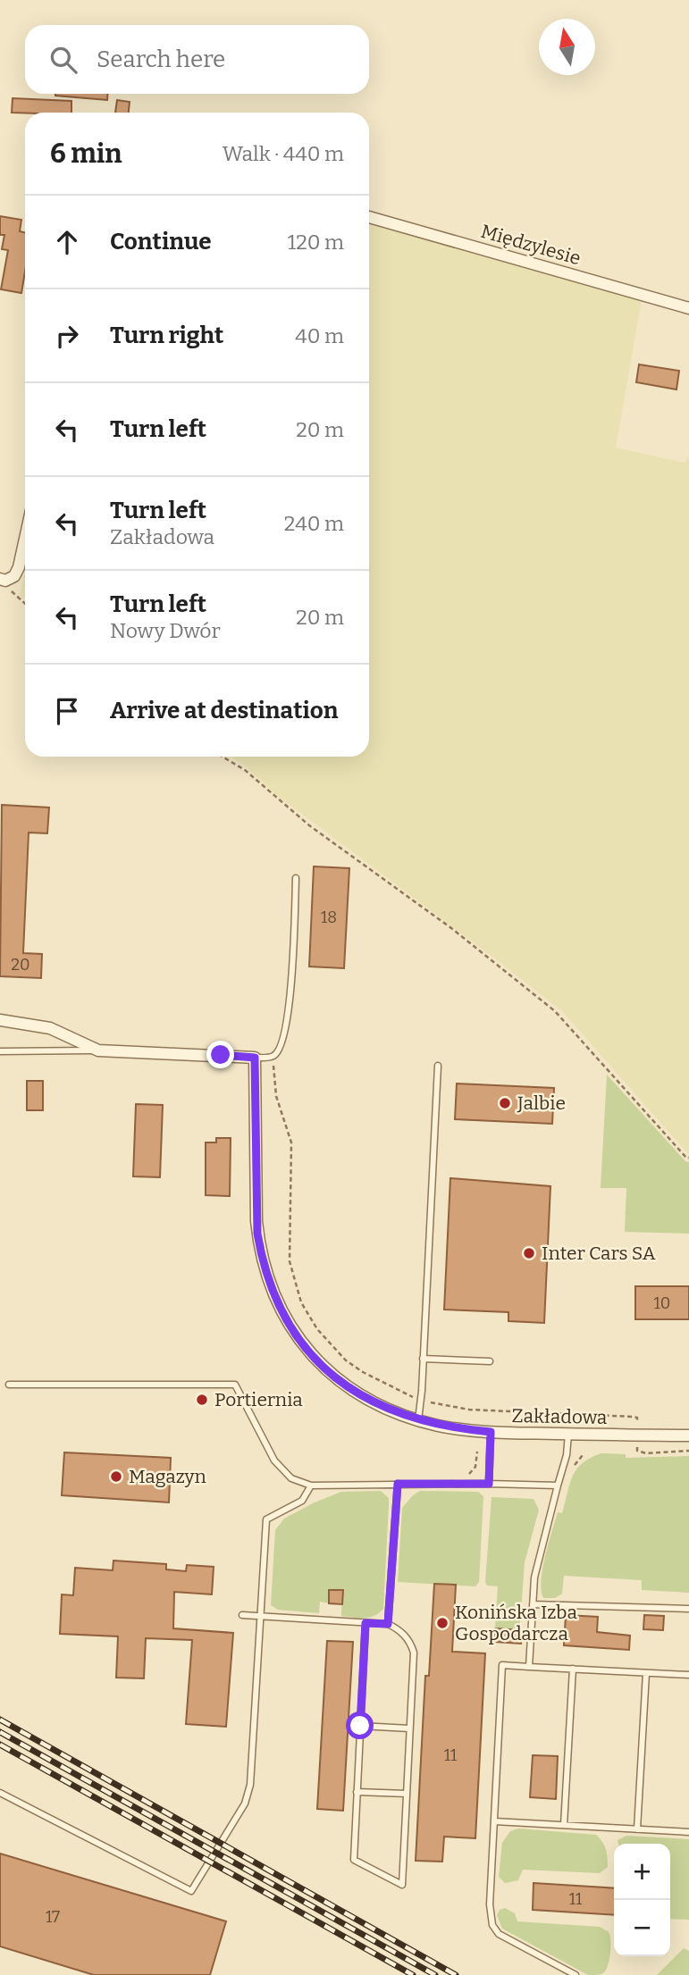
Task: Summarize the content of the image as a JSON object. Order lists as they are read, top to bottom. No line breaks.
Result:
{"streets":{"street":["Międzylesie","Zakładowa"]},"places":["Jalbie","Inter Cars SA","Portiernia","Magazyn","Konińska Izba Gospodarcza"],"house_numbers":["18","20","10","11","11","17"],"north":"top","page":{"search":"Search here","heading":["6 min","Walk · 440 m"],"list":[["Continue","120 m"],["Turn right","40 m"],["Turn left","20 m"],["Turn left","Zakładowa","240 m"],["Turn left","Nowy Dwór","20 m"],"Arrive at destination"],"map_buttons":["+","−"]}}
